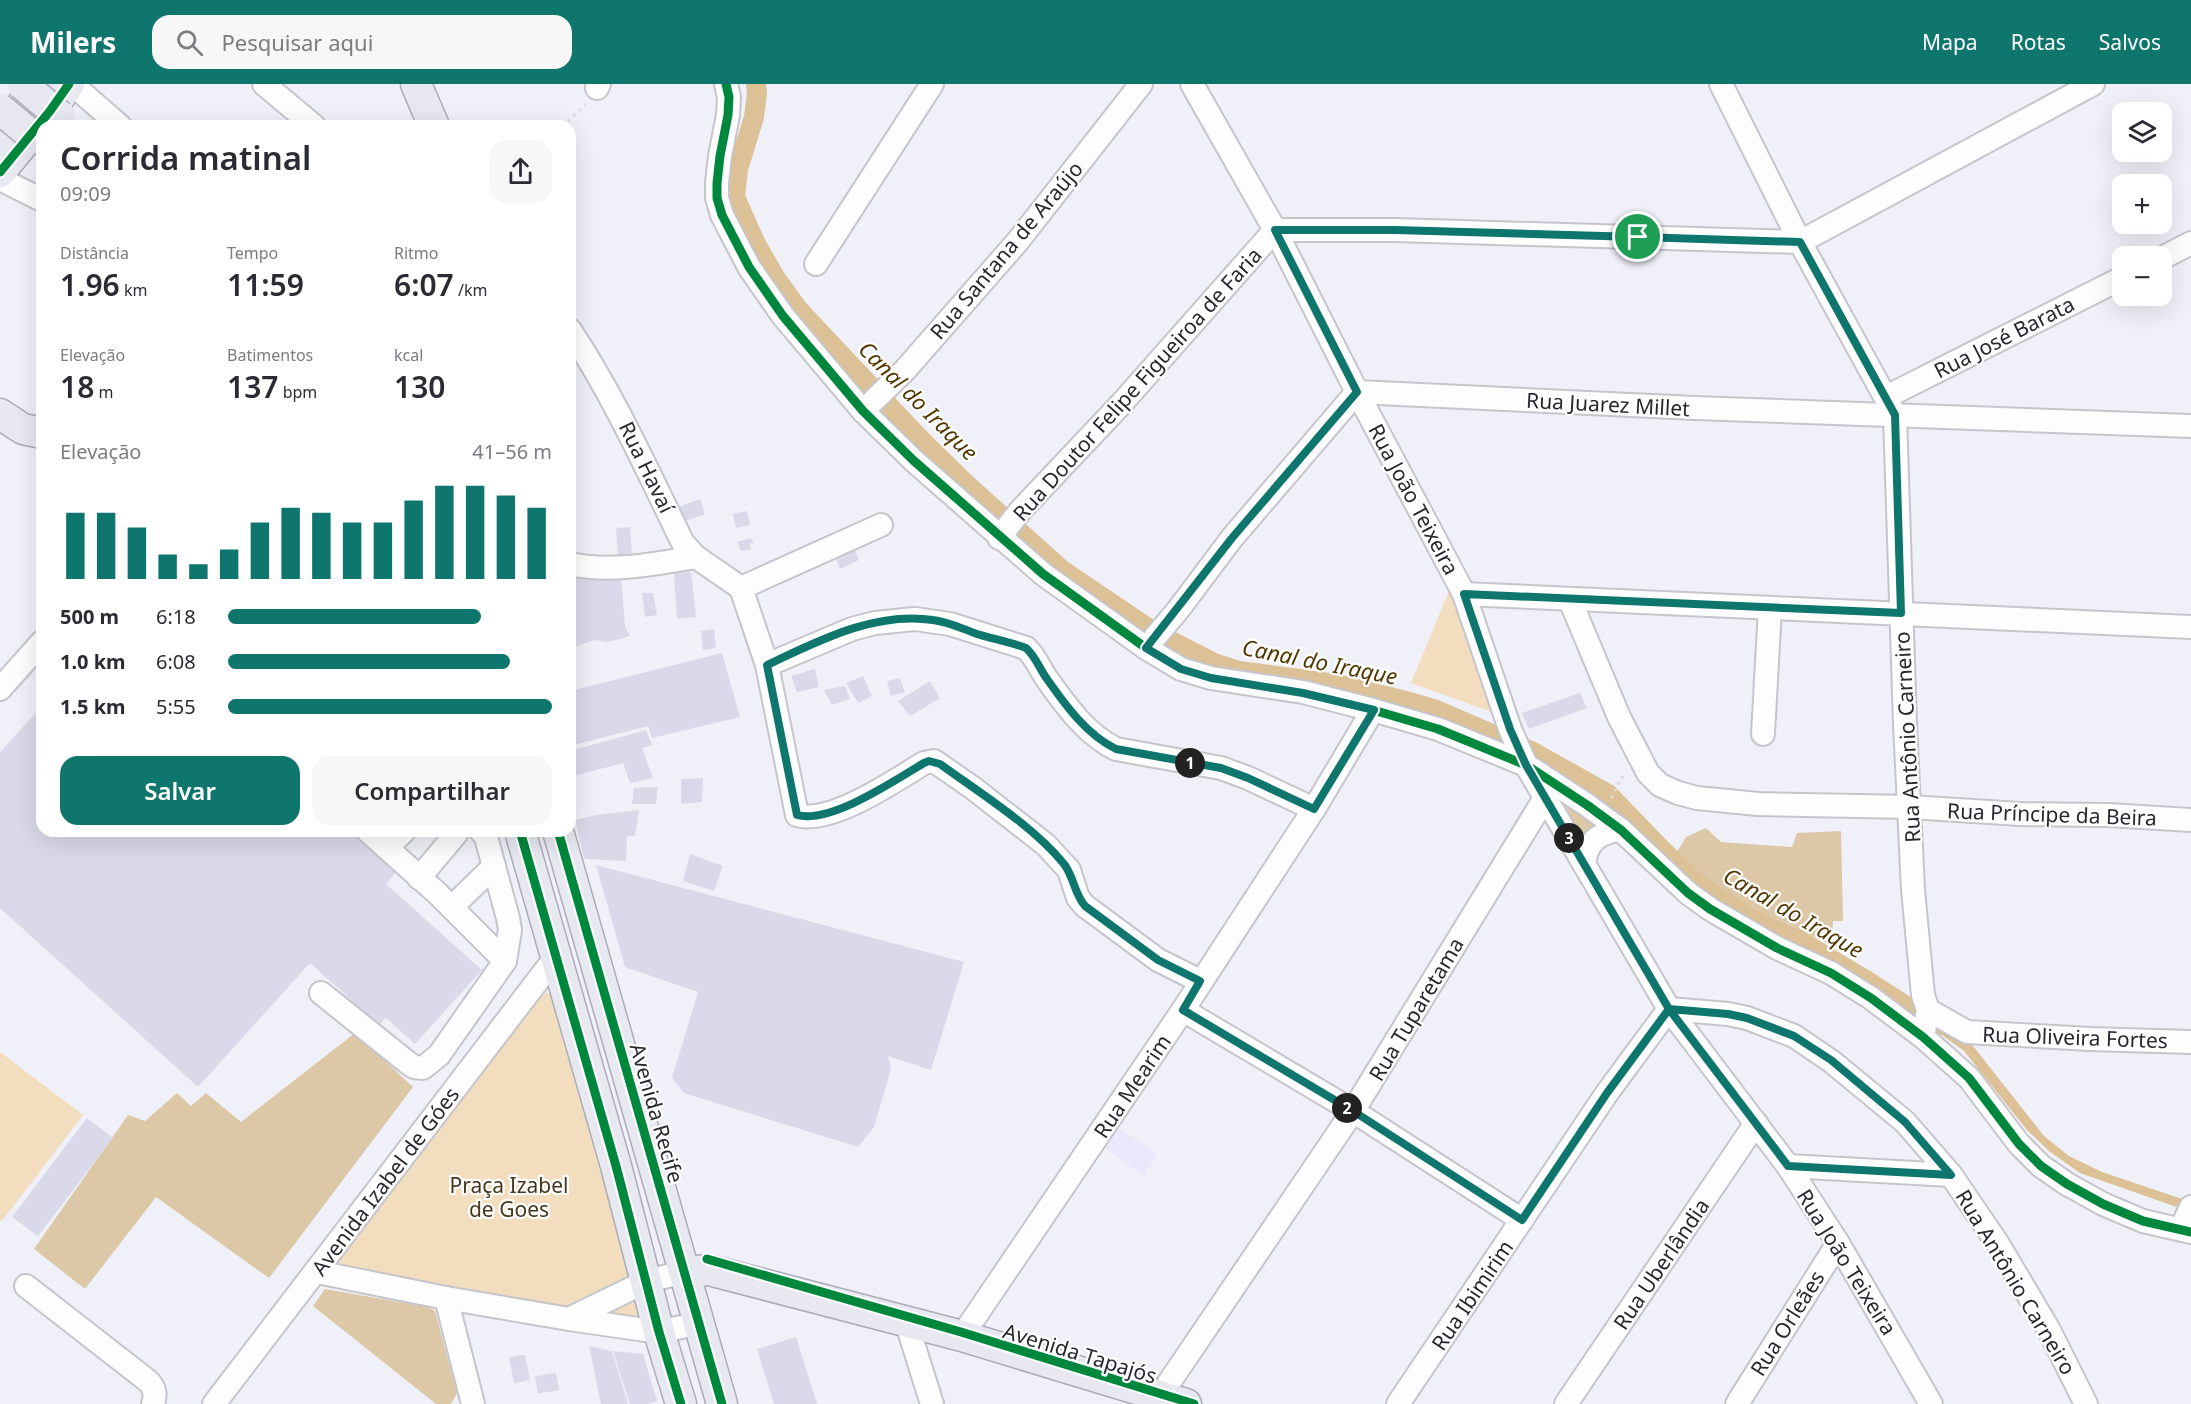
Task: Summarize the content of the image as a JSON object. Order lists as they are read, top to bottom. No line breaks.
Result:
{"streets":{"main road":["Avenida Recife","Avenida Tapajós"],"street":["Rua Santana de Araújo","Rua José Barata","Rua Doutor Felipe Figueiroa de Faria","Rua Juarez Millet","Rua Havaí","Rua João Teixeira","Rua Antônio Carneiro","Rua Príncipe da Beira","Rua Tuparetama","Rua Oliveira Fortes","Rua Mearim","Avenida Izabel de Góes","Rua Uberlândia","Rua Ibimirim","Rua Orleães"]},"crossings":[["Rua José Barata","Rua Juarez Millet"],["Rua José Barata","Rua Antônio Carneiro"],["Rua Doutor Felipe Figueiroa de Faria","Rua João Teixeira"],["Rua Juarez Millet","Rua João Teixeira"],["Rua Juarez Millet","Rua Antônio Carneiro"],["Rua João Teixeira","Rua Antônio Carneiro"],["Rua João Teixeira","Rua Tuparetama"],["Rua João Teixeira","Rua Uberlândia"],["Rua João Teixeira","Rua Ibimirim"],["Rua João Teixeira","Rua Orleães"],["Rua Antônio Carneiro","Rua Príncipe da Beira"],["Rua Antônio Carneiro","Rua Oliveira Fortes"],["Rua Antônio Carneiro","Rua Ibimirim"],["Rua Tuparetama","Avenida Tapajós"],["Rua Mearim","Avenida Tapajós"],["Avenida Recife","Avenida Tapajós"]],"water":["Canal do Iraque"],"parks":["Praça Izabel de Goes"],"page":{"header":"Milers","search":"Pesquisar aqui","nav":["Mapa","Rotas","Salvos"],"map_buttons":["+","−"],"heading":["Corrida matinal","09:09"],"stats":[["Distância","1.96 km"],["Tempo","11:59"],["Ritmo","6:07 /km"],["Elevação","18 m"],["Batimentos","137 bpm"],["kcal","130"]],"chart":["Elevação","41–56 m"],"list":[{"name":"500 m","note":"6:18"},{"name":"1.0 km","note":"6:08"},{"name":"1.5 km","note":"5:55"}],"buttons":["Salvar","Compartilhar"],"pins":["1","3","2"]}}
